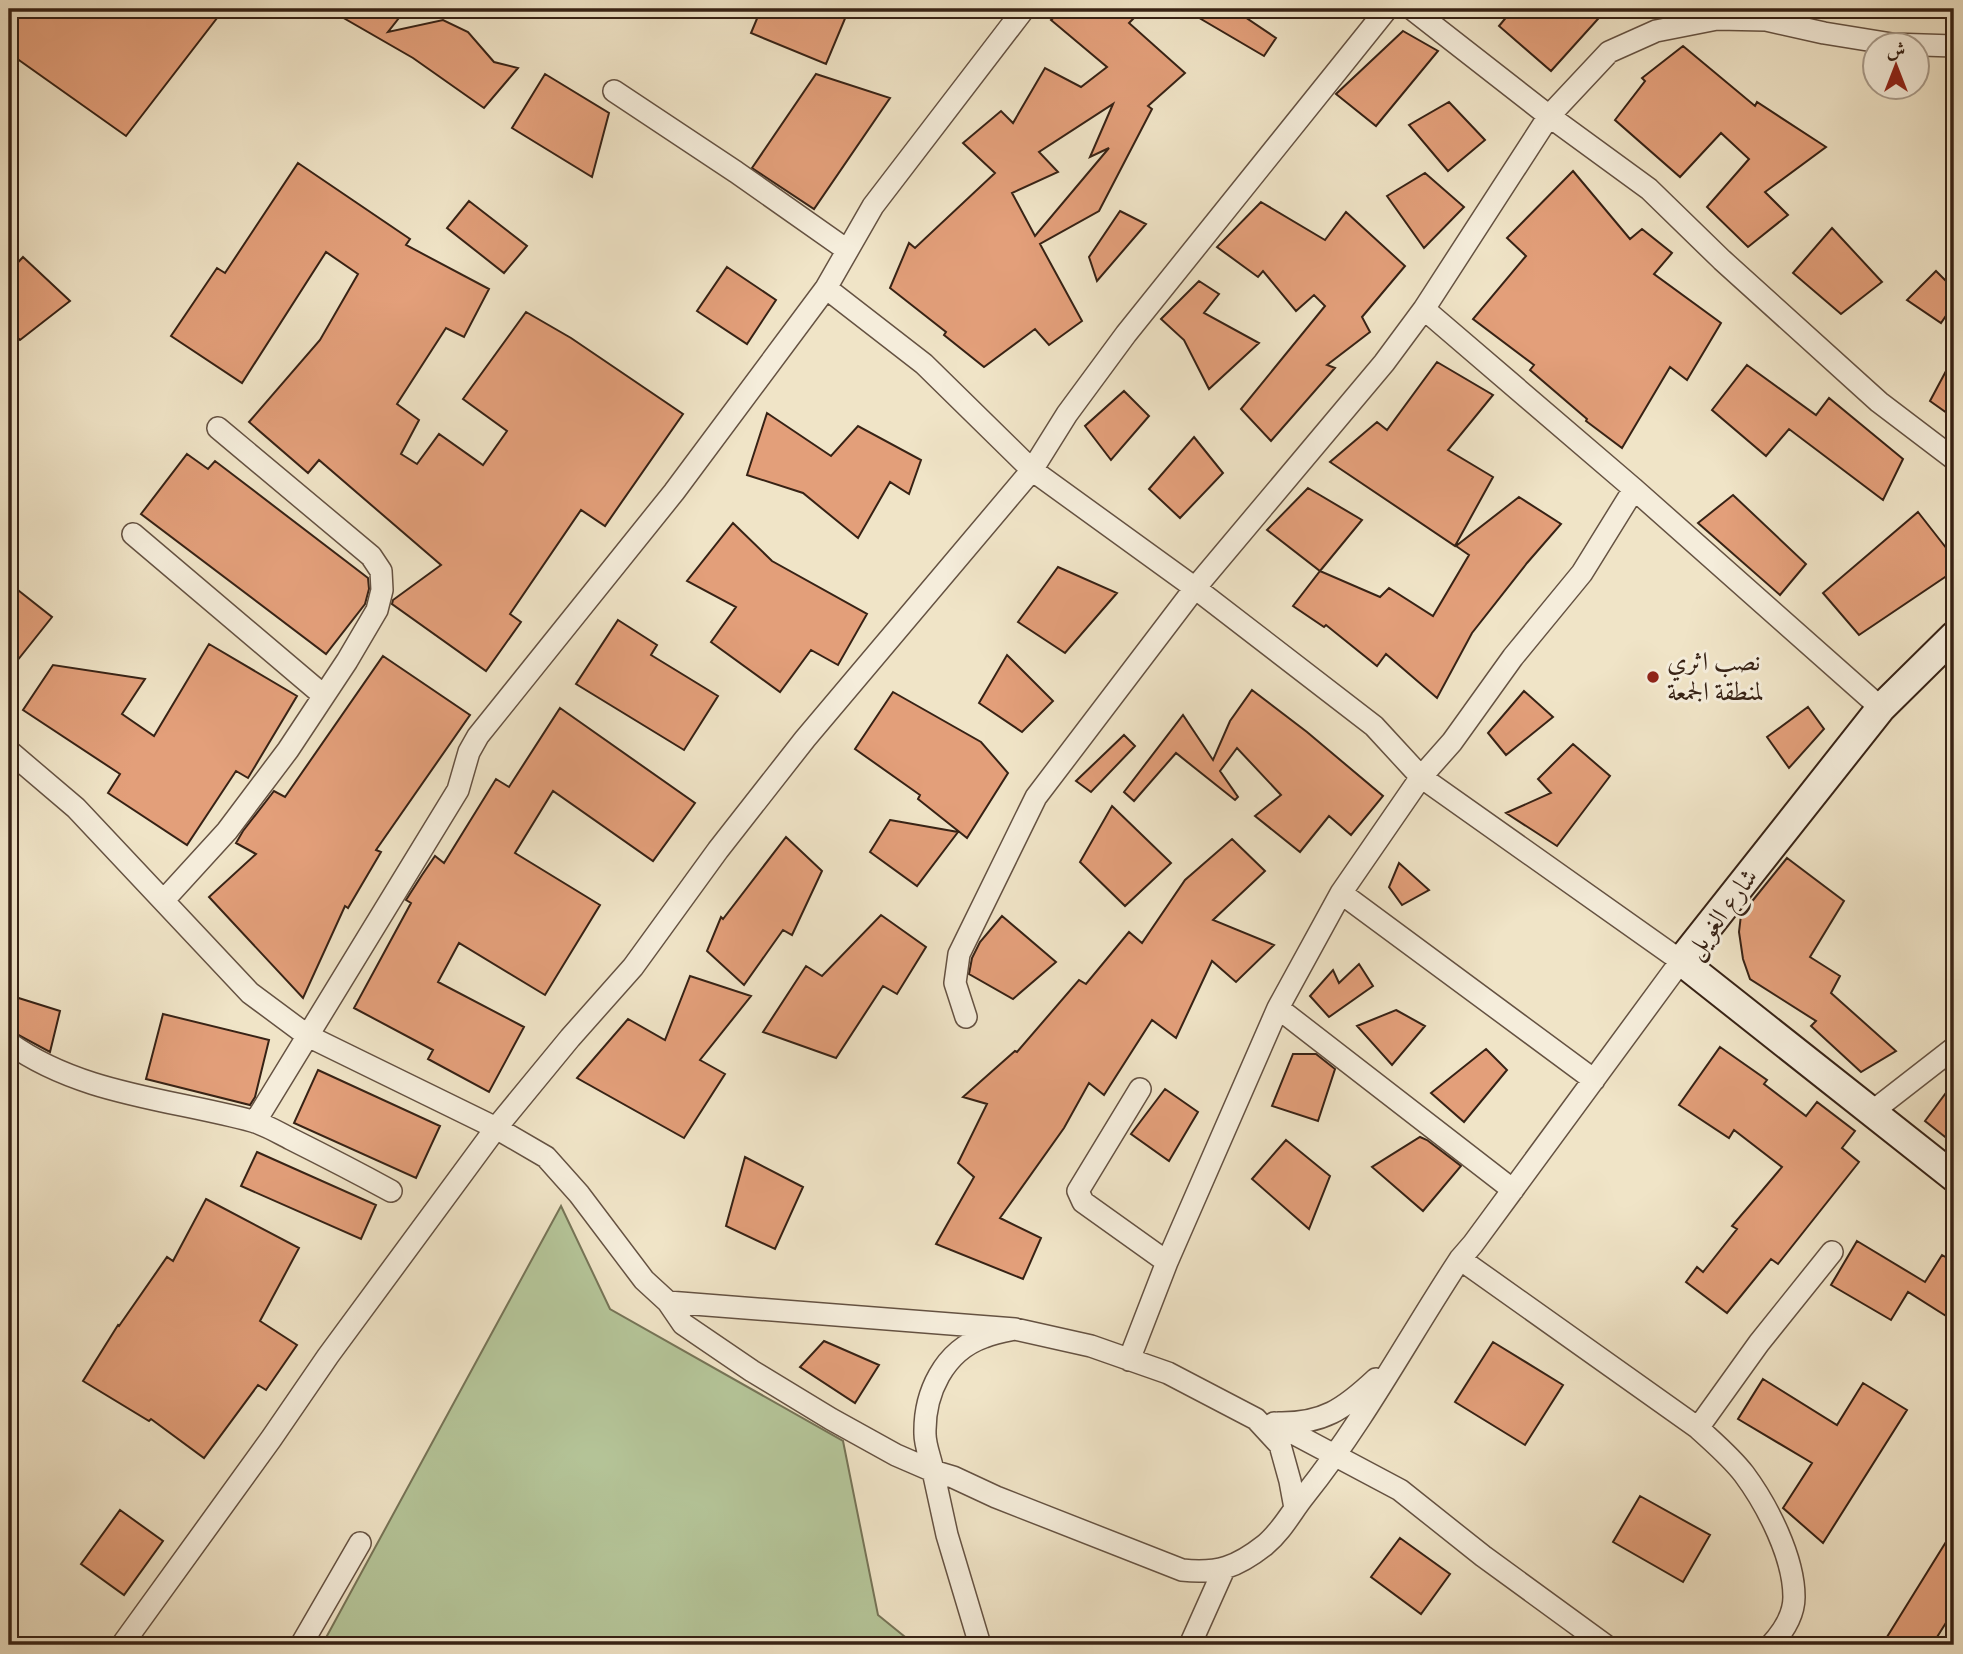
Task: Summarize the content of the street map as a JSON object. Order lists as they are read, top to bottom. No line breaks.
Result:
{"streets":{"street":["شارع الغويل"]},"places":["نصب اثري لمنطقة الجمعة"],"north":"top"}
